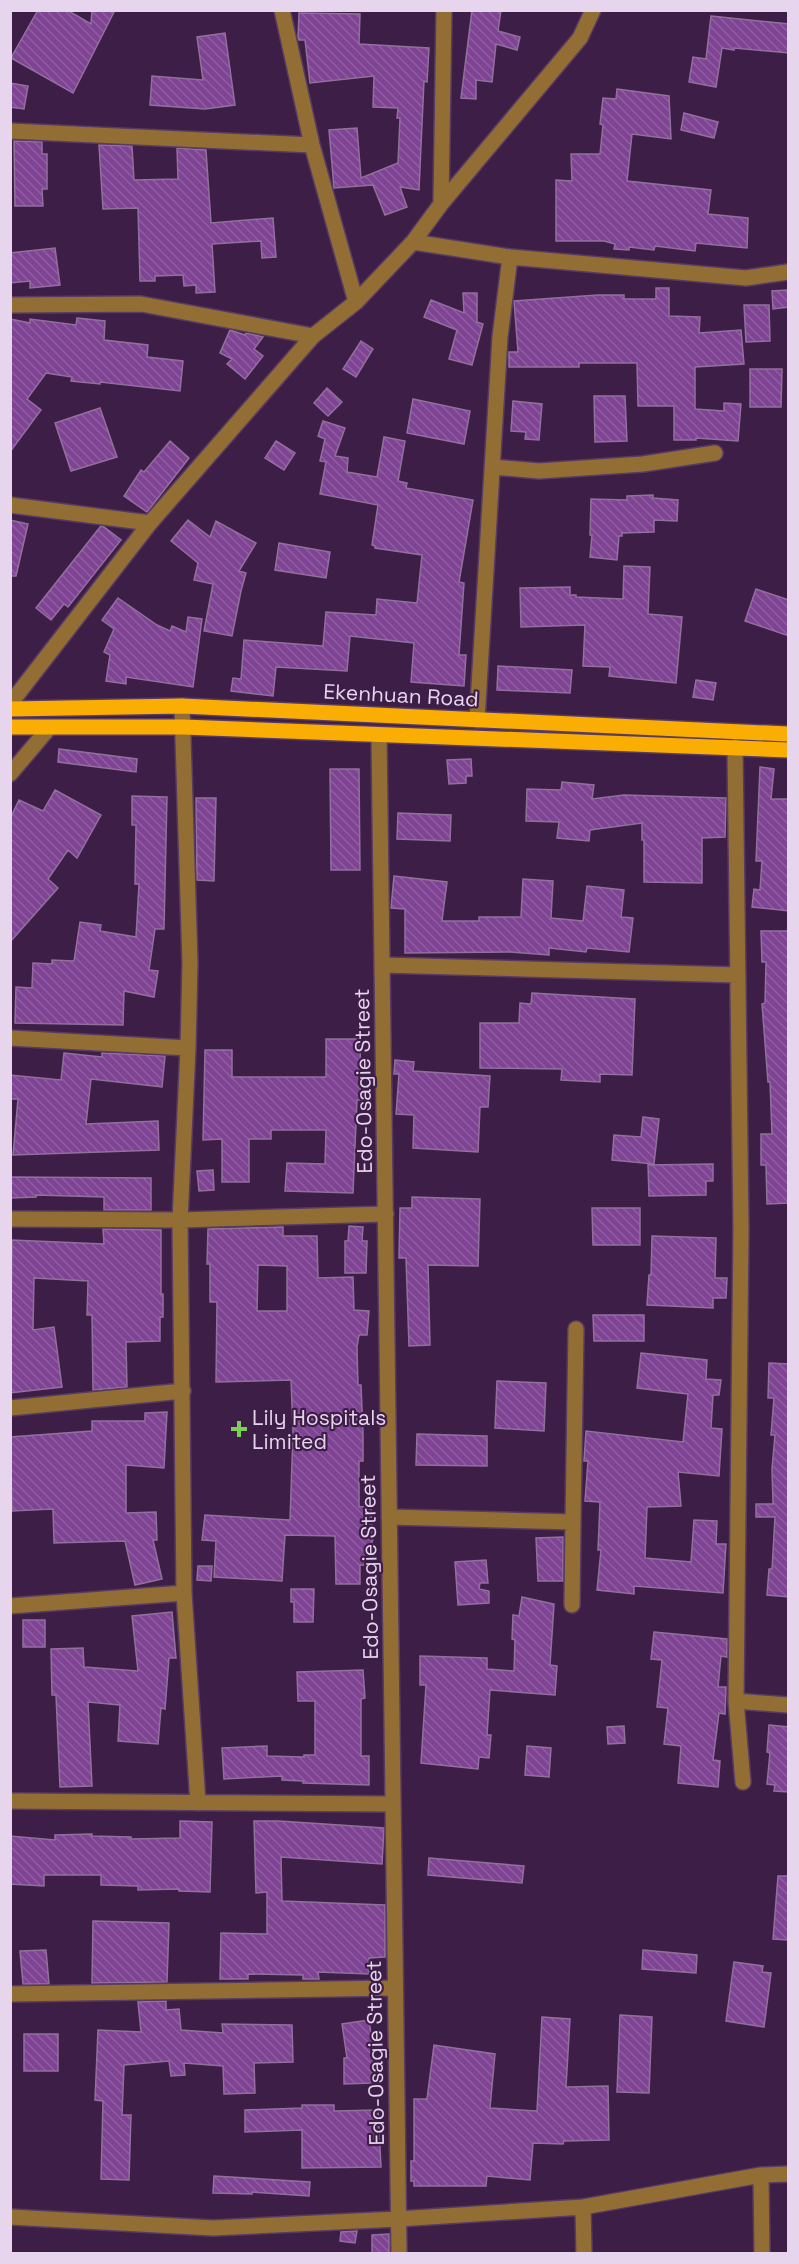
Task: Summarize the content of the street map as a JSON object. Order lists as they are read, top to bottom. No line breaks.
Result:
{"streets":{"main road":["Ekenhuan Road"],"street":["Edo-Osagie Street"]},"crossings":[["Ekenhuan Road","Edo-Osagie Street"]],"places":{"health":["Lily Hospitals Limited"]}}
